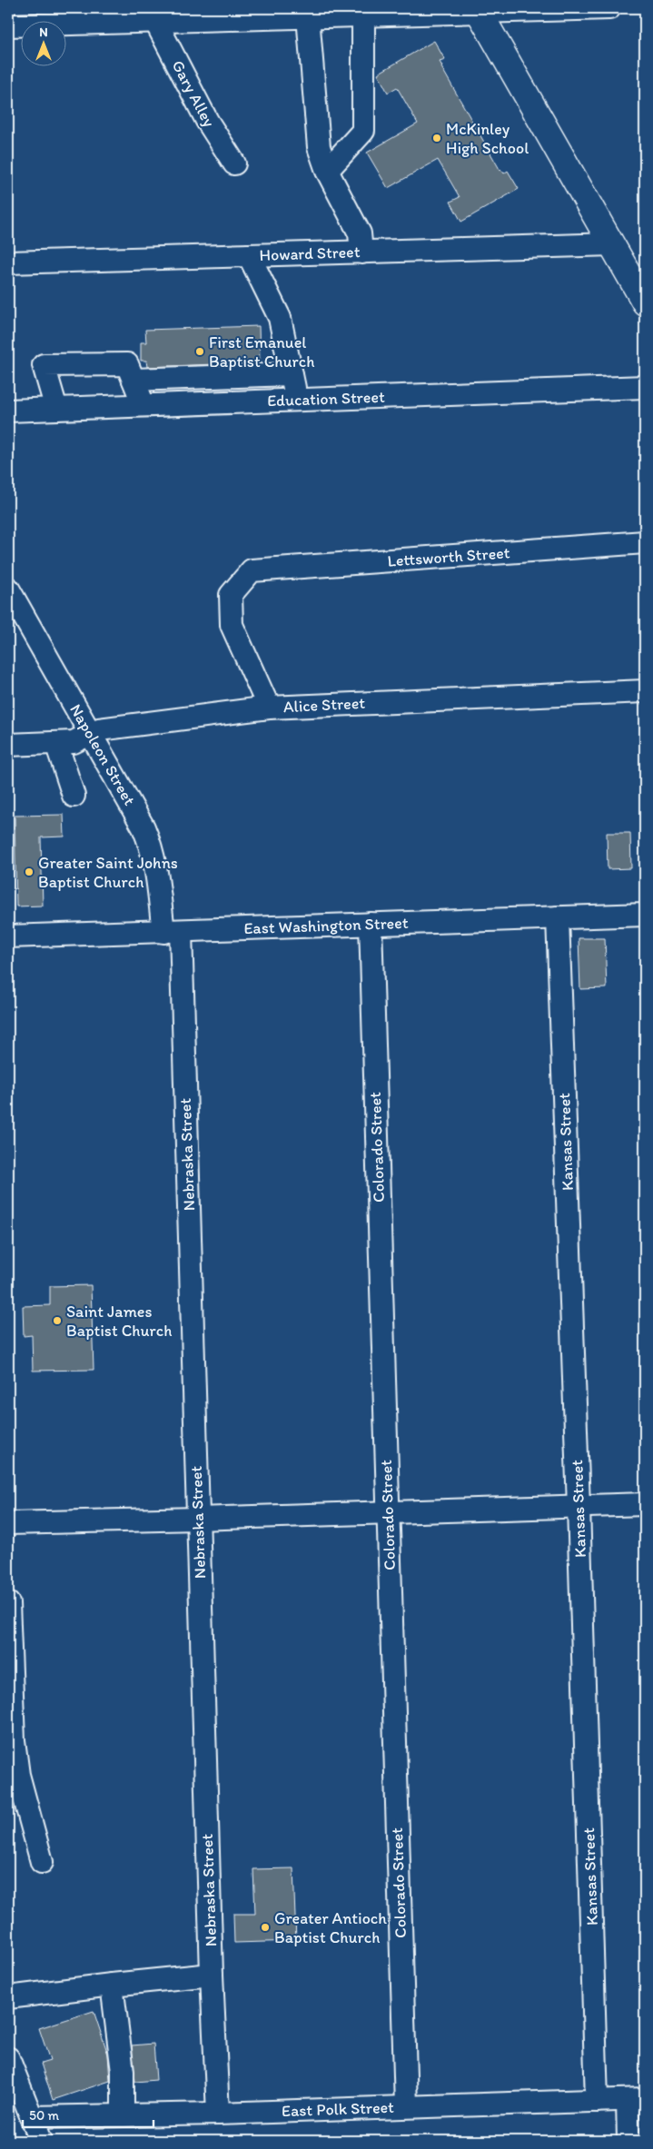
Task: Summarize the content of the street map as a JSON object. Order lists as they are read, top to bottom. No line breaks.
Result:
{"streets":{"street":["Gary Alley","Howard Street","Education Street","Lettsworth Street","Alice Street","Napoleon Street","East Washington Street","Kansas Street","Colorado Street","Nebraska Street","East Polk Street"]},"crossings":[["Lettsworth Street","Alice Street"],["Alice Street","Napoleon Street"],["Napoleon Street","East Washington Street"],["Napoleon Street","Nebraska Street"],["East Washington Street","Kansas Street"],["East Washington Street","Colorado Street"],["East Washington Street","Nebraska Street"],["Kansas Street","East Polk Street"],["Colorado Street","East Polk Street"],["Nebraska Street","East Polk Street"]],"places":["McKinley High School","First Emanuel Baptist Church","Greater Saint Johns Baptist Church","Saint James Baptist Church","Greater Antioch Baptist Church"],"scale_bar":"50 m","north":"top"}
